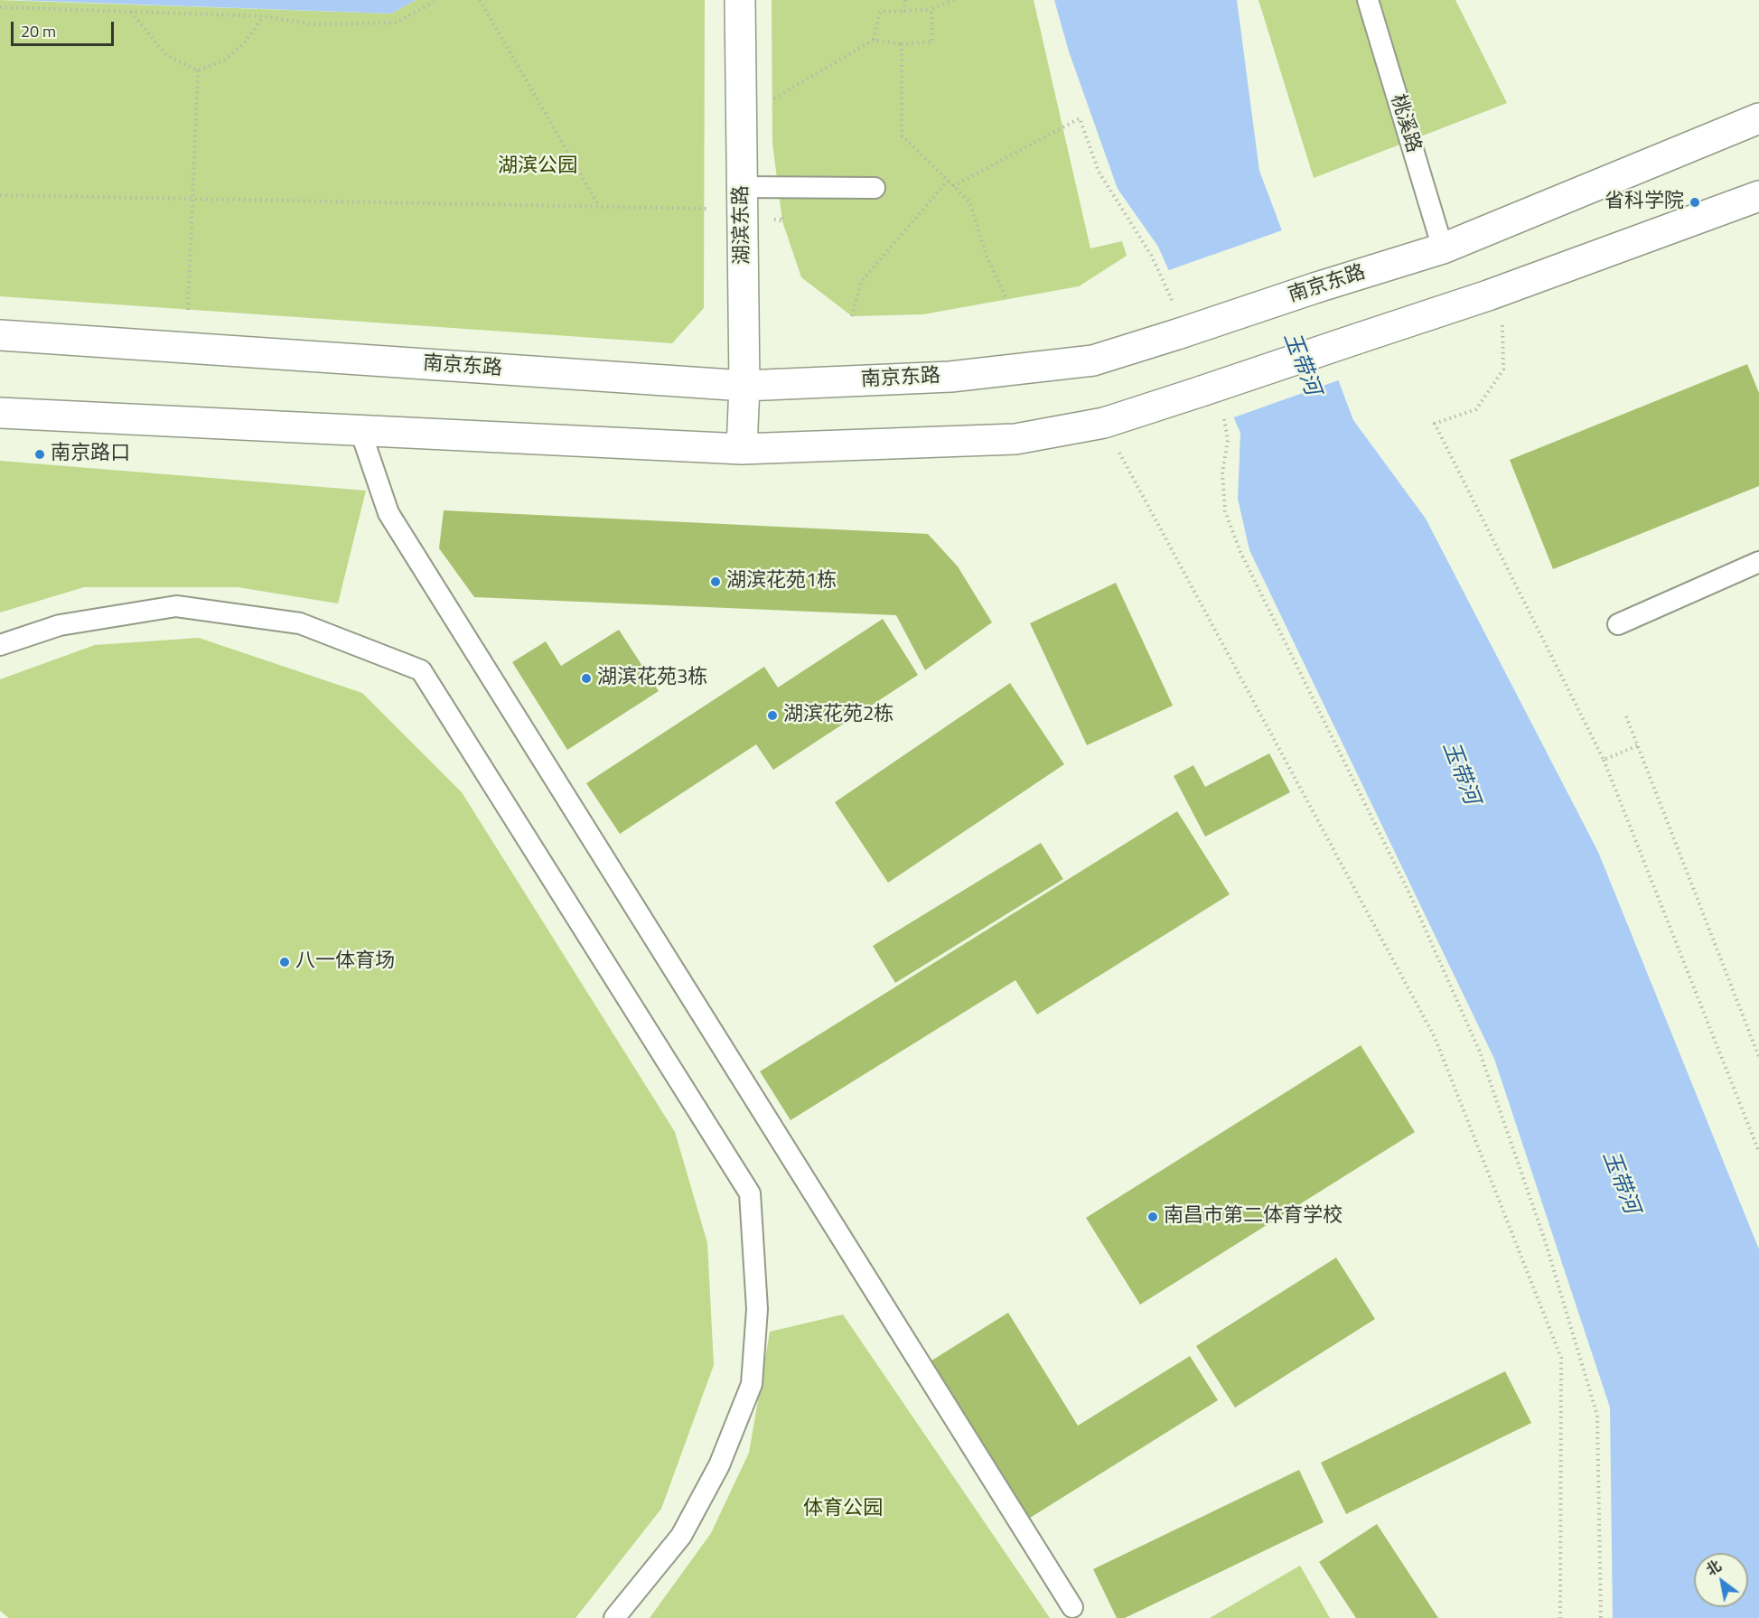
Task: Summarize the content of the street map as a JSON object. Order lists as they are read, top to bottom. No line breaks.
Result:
{"streets":{"main road":["湖滨东路","南京东路"],"lane":["桃溪路"]},"crossings":[["桃溪路","南京东路"],["湖滨东路","南京东路"]],"water":["玉带河"],"parks":["湖滨公园","体育公园"],"places":["省科学院","南京路口","湖滨花苑1栋","湖滨花苑3栋","湖滨花苑2栋","八一体育场","南昌市第二体育学校"],"scale_bar":"20 m","north":"top left"}
